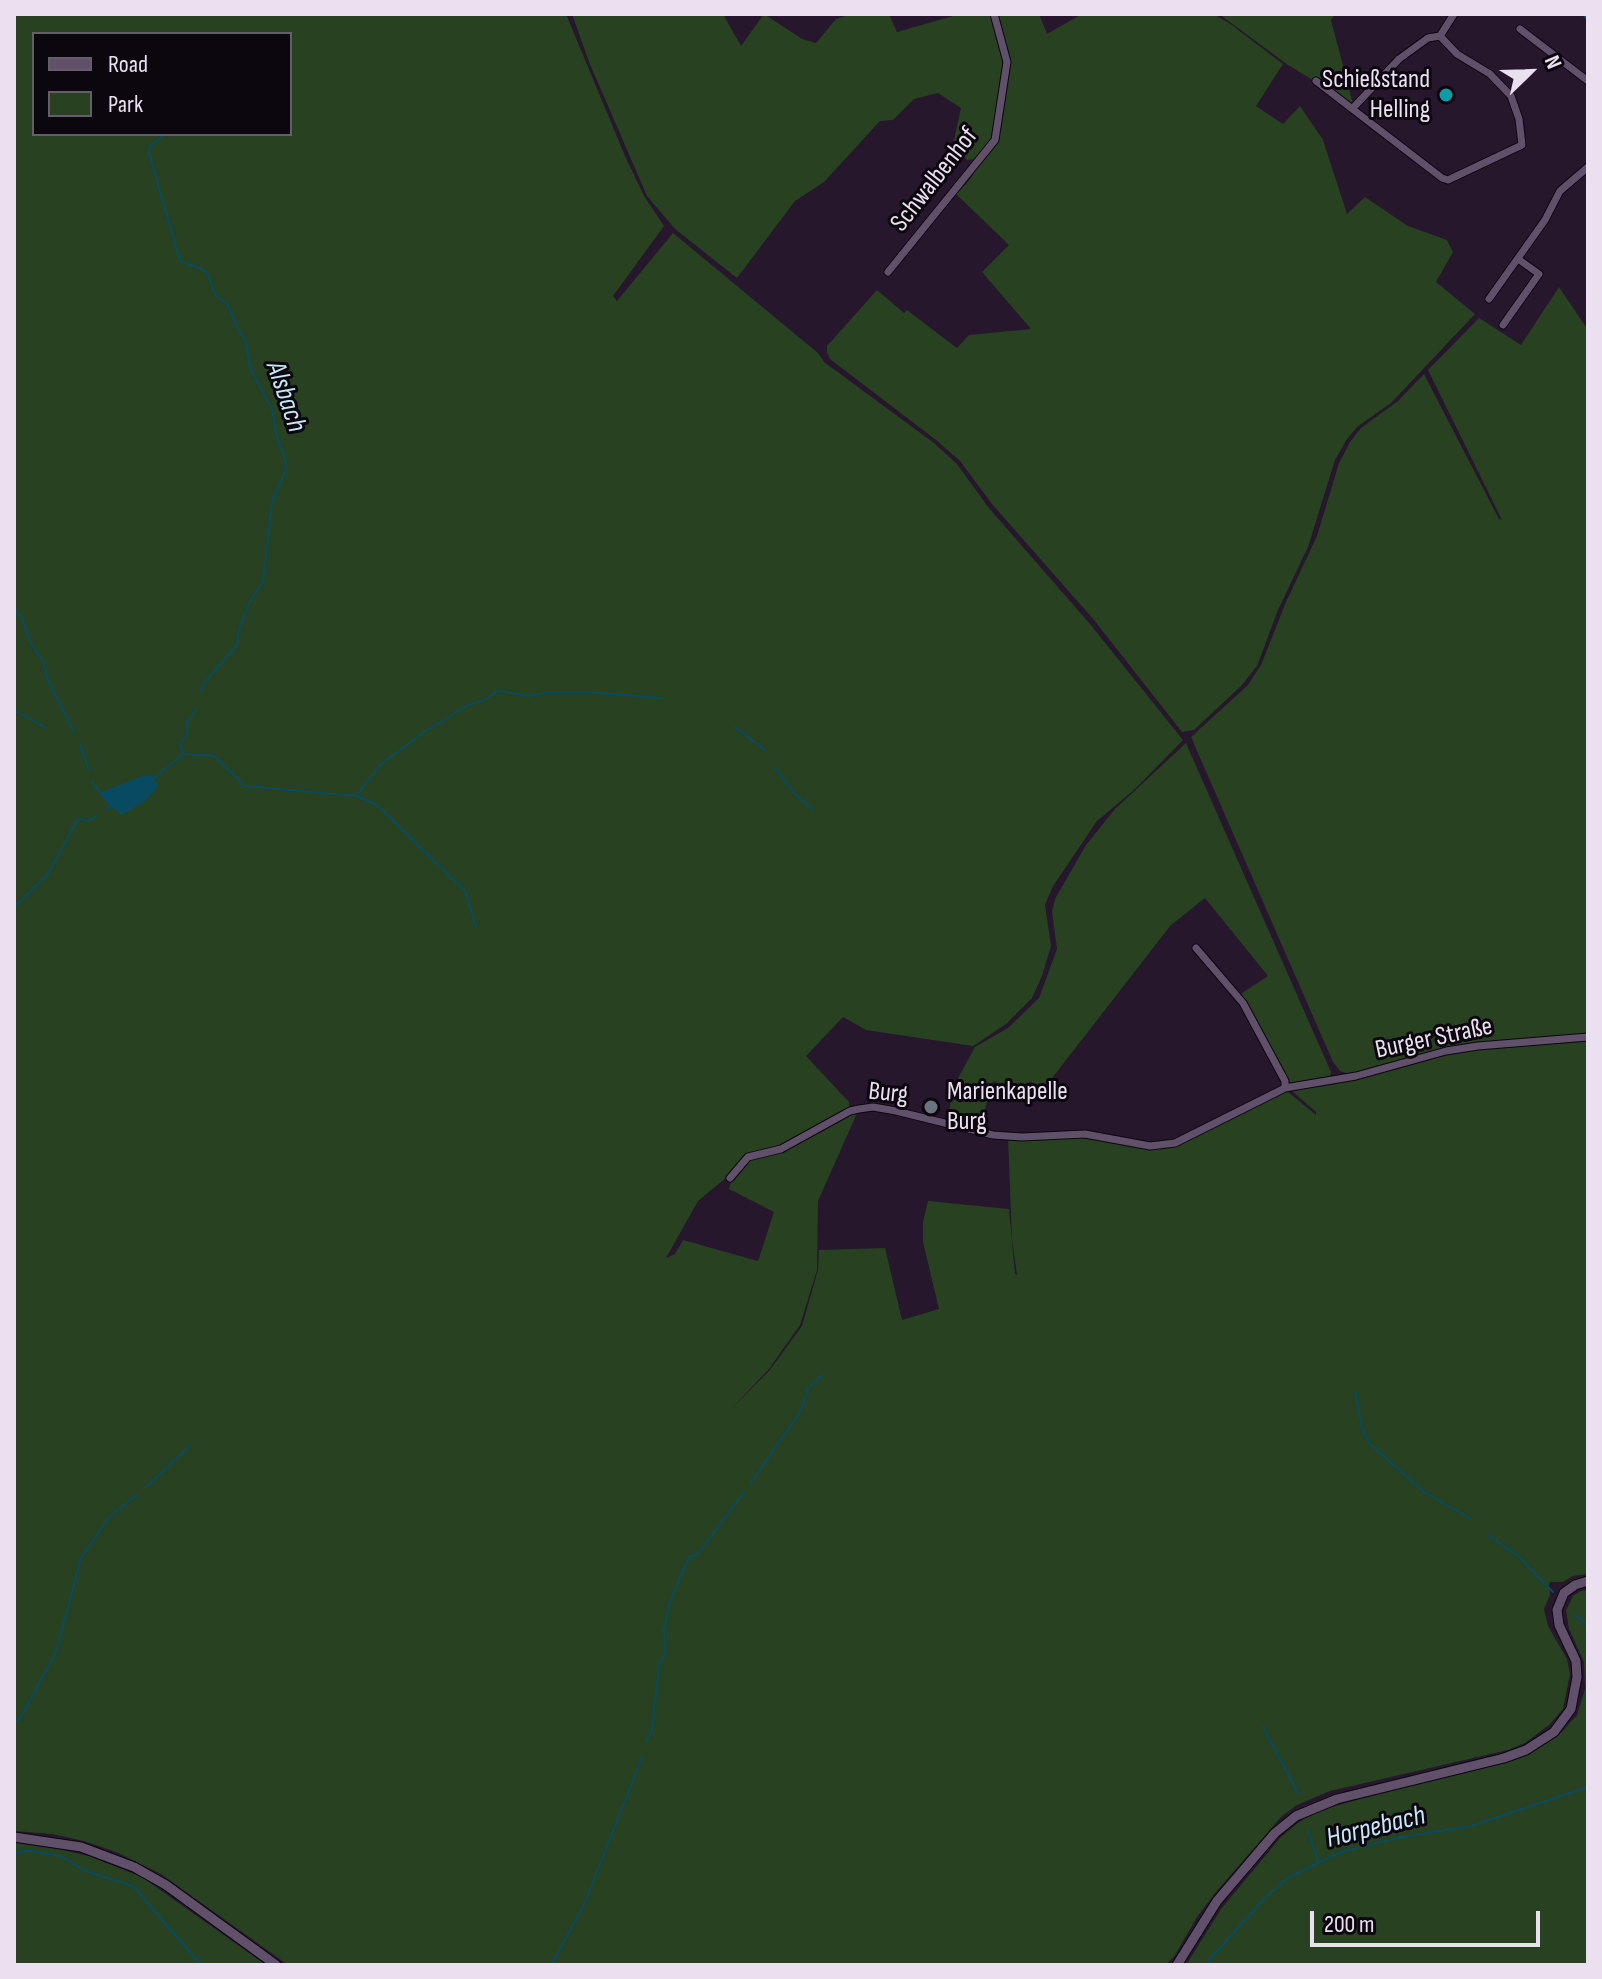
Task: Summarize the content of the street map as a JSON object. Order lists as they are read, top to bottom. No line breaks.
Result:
{"streets":{"street":["Schwalbenhof","Burger Straße","Burg"]},"crossings":[["Burger Straße","Burg"]],"water":["Alsbach","Horpebach"],"places":["Schießstand Helling","Marienkapelle Burg"],"legend":["Road","Park"],"scale_bar":"200 m","north":"top right"}
